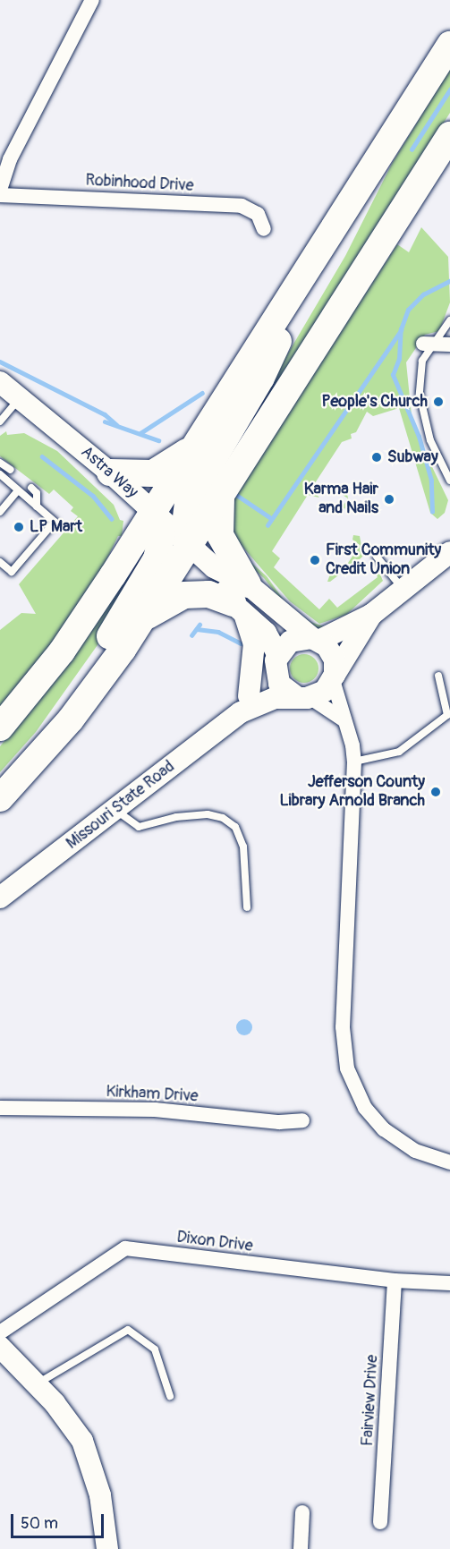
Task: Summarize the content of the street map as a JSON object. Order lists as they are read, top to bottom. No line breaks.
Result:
{"streets":{"street":["Robinhood Drive","Astra Way","Missouri State Road","Kirkham Drive","Dixon Drive","Fairview Drive"]},"crossings":[["Astra Way","Missouri State Road"],["Dixon Drive","Fairview Drive"]],"places":["People's Church","Subway","Karma Hair and Nails","LP Mart","First Community Credit Union","Jefferson County Library Arnold Branch"],"scale_bar":"50 m"}
